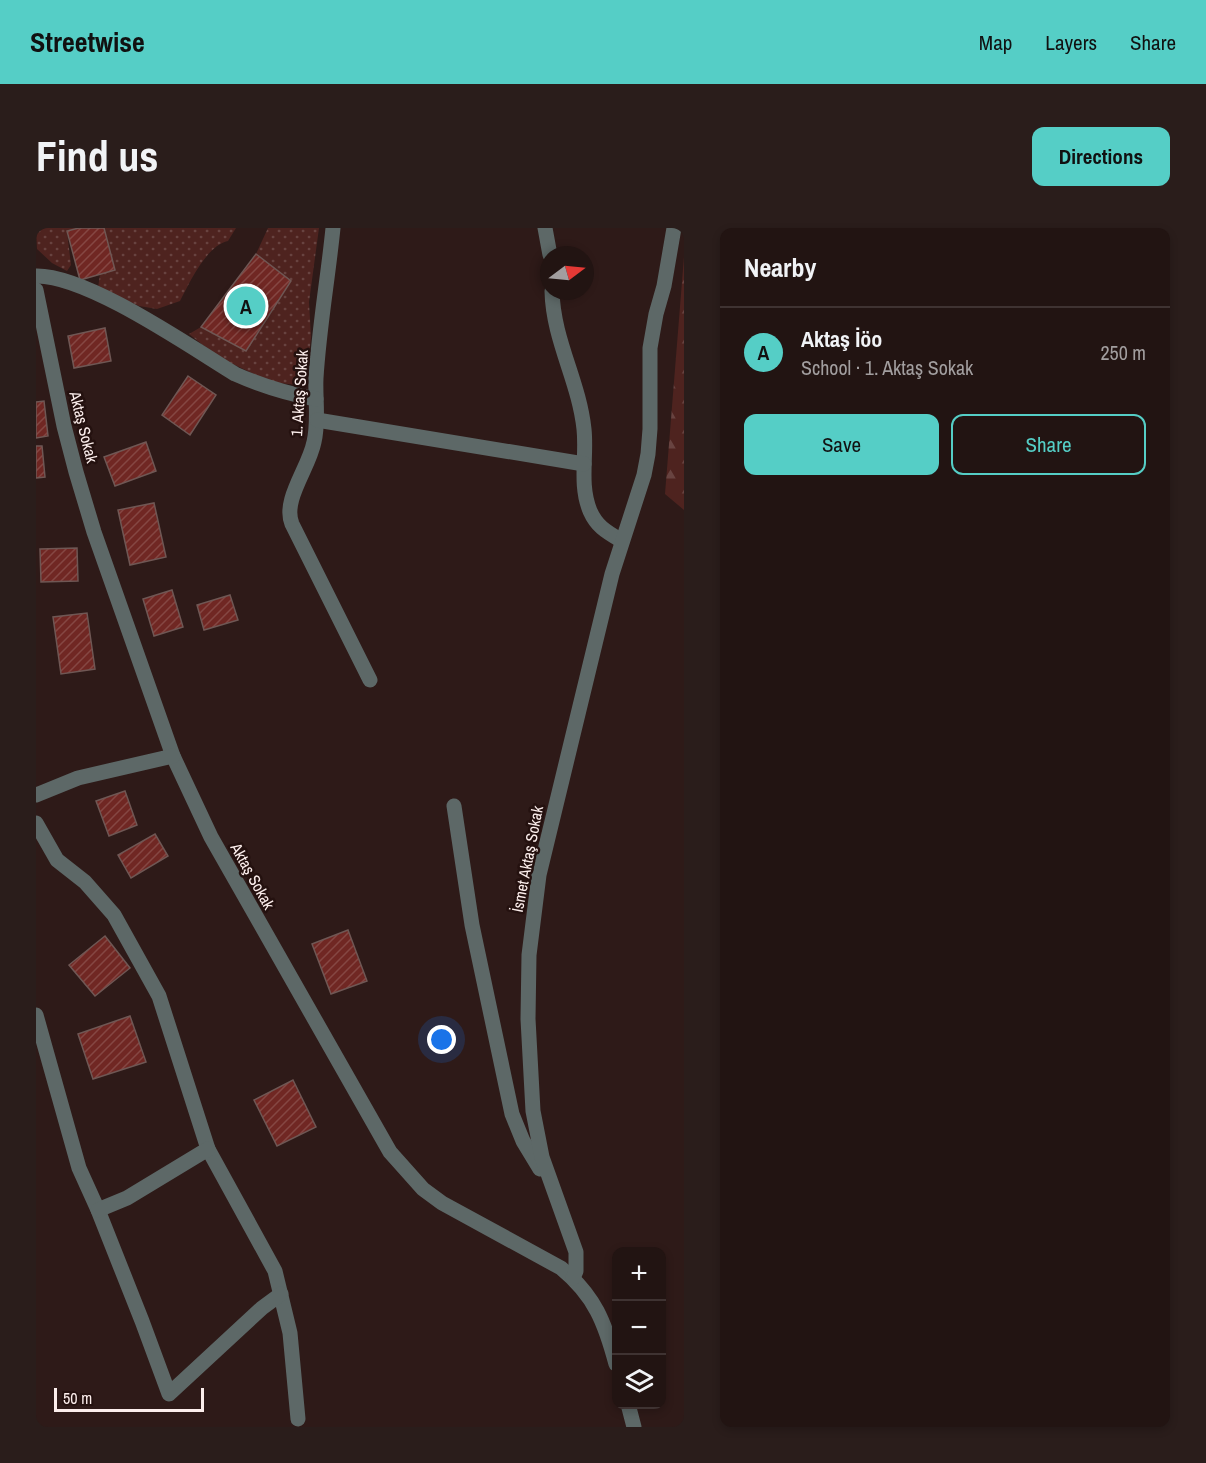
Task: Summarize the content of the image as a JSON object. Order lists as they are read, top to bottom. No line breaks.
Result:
{"streets":{"street":["1. Aktaş Sokak","Aktaş Sokak","İsmet Aktaş Sokak"]},"crossings":[["Aktaş Sokak","İsmet Aktaş Sokak"]],"scale_bar":"50 m","north":"right","page":{"header":"Streetwise","nav":["Map","Layers","Share"],"buttons":["Directions",["Save","Share"]],"title":"Find us","heading":"Nearby","pins":"A","list":[{"mark":"A","name":"Aktaş İöo","note":"School · 1. Aktaş Sokak","value":"250 m"}],"map_buttons":["+","−"],"scale":"50 m"}}
